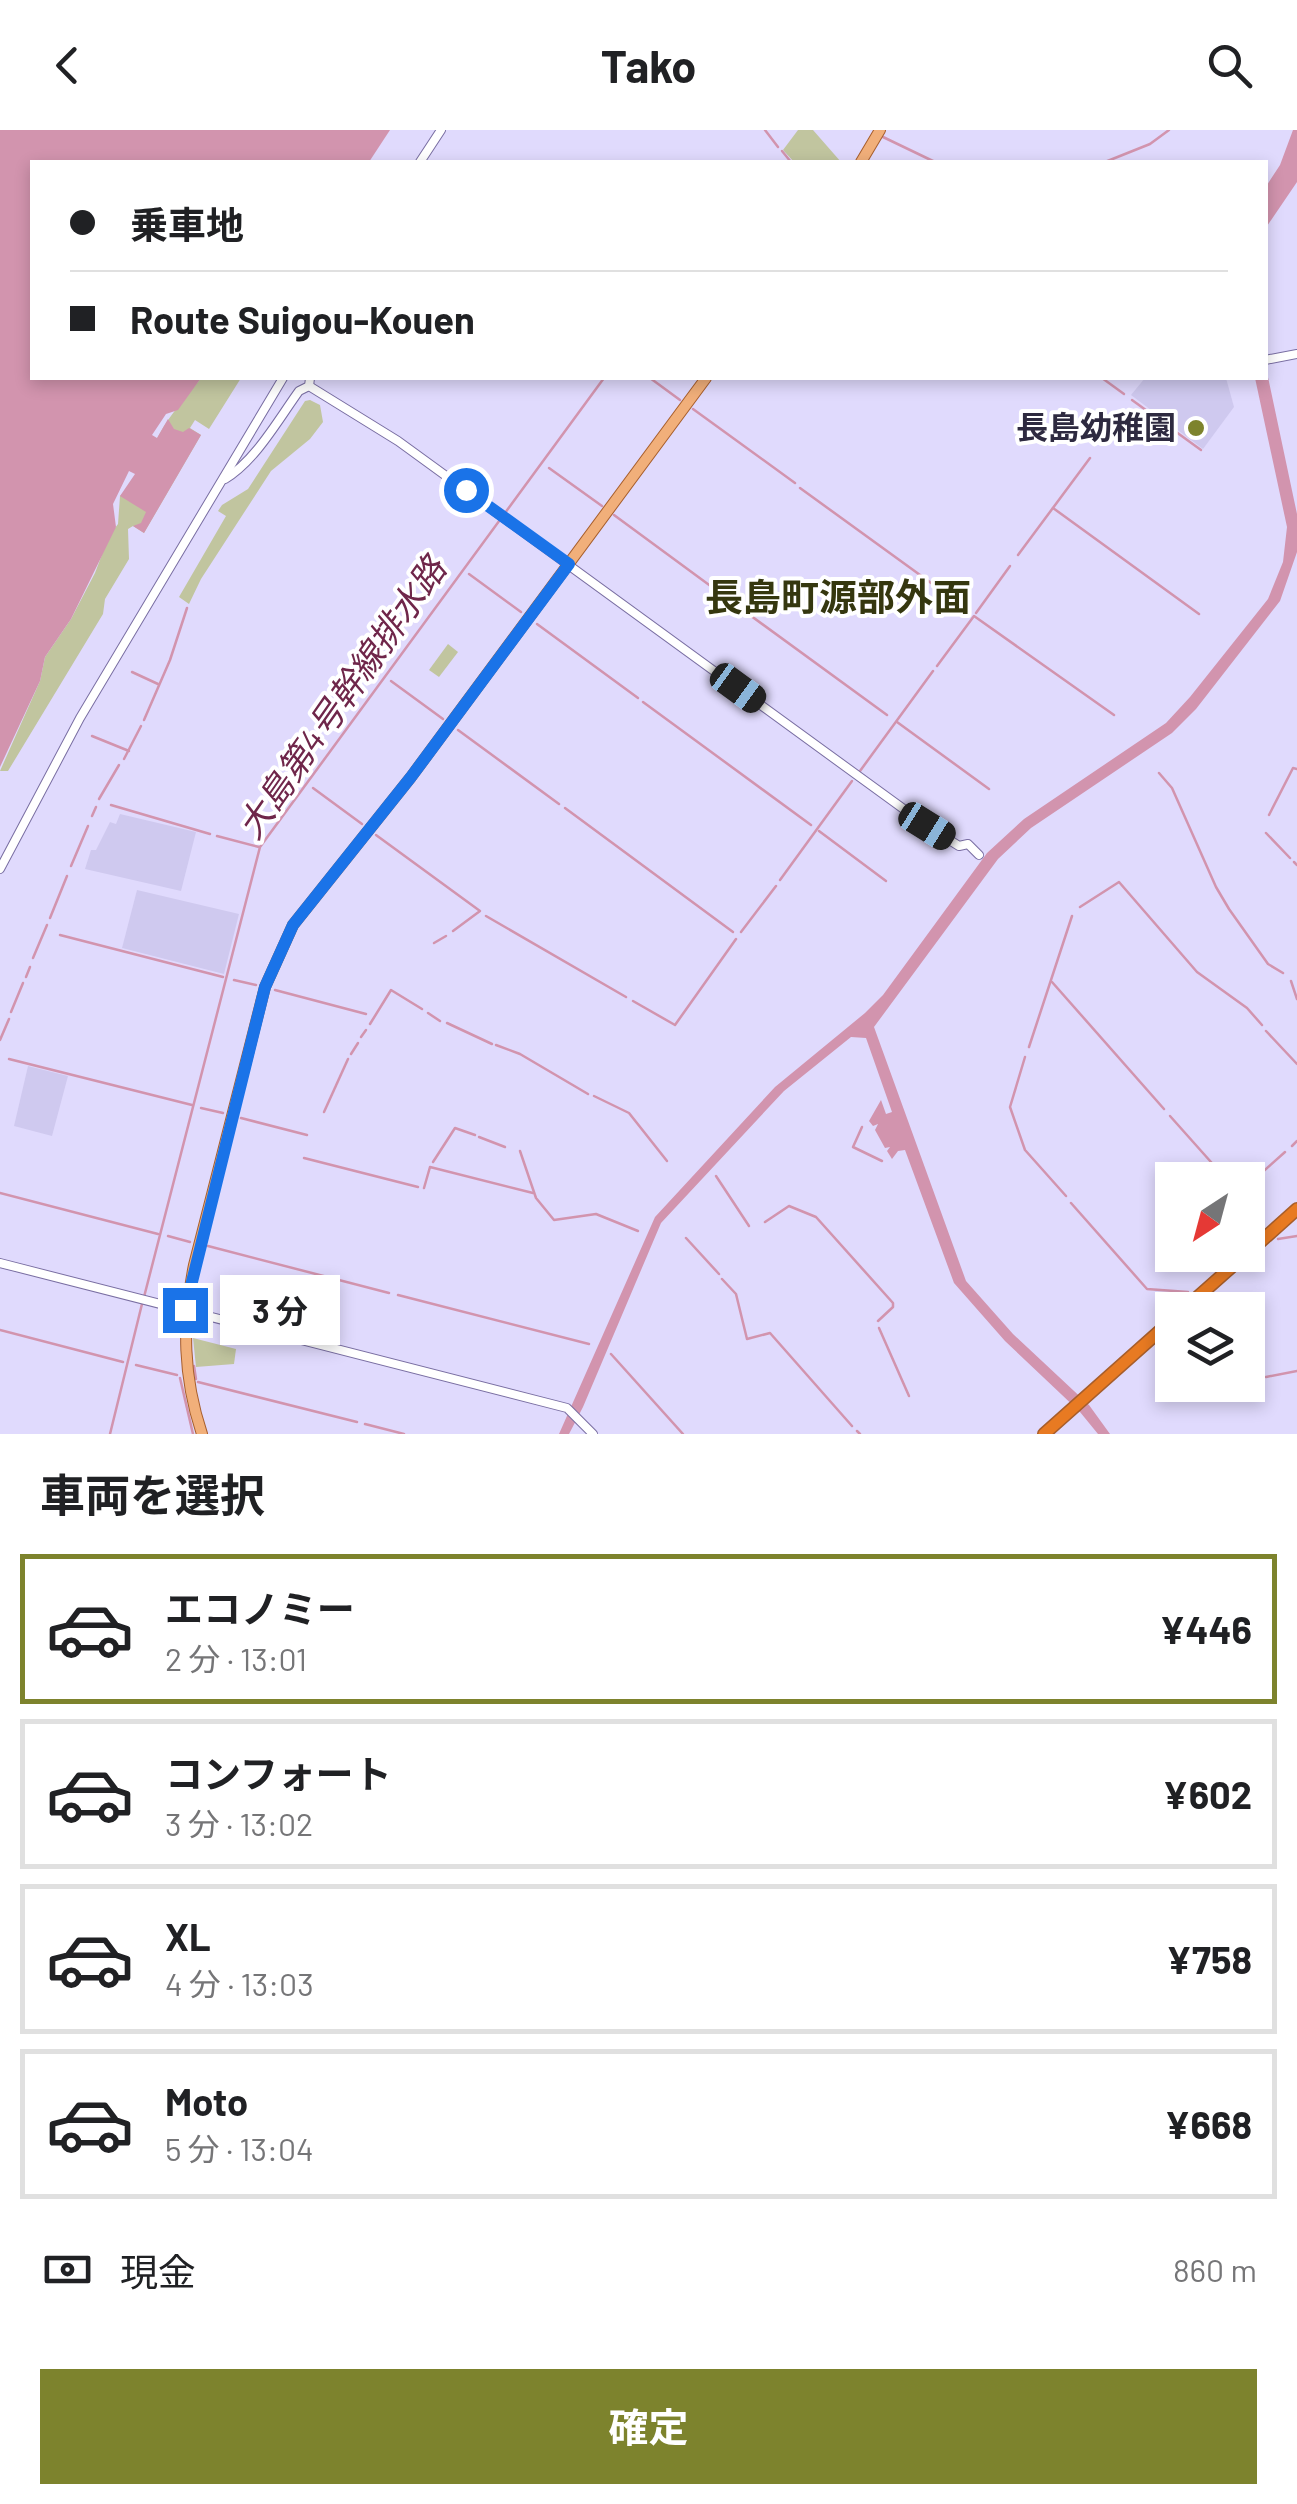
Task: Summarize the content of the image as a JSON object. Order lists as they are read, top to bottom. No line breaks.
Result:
{"districts":["長島町源部外面"],"water":["大島第4号幹線排水路"],"places":["長島幼稚園"],"north":"bottom left","page":{"header":"Tako","banner":["乗車地","Route Suigou-Kouen"],"bubble":"3 分","heading":"車両を選択","list":[{"name":"エコノミー","note":"2 分 · 13:01","value":"¥446"},{"name":"コンフォート","note":"3 分 · 13:02","value":"¥602"},{"name":"XL","note":"4 分 · 13:03","value":"¥758"},{"name":"Moto","note":"5 分 · 13:04","value":"¥668"}],"pay":["現金","860 m"],"buttons":"確定"}}
